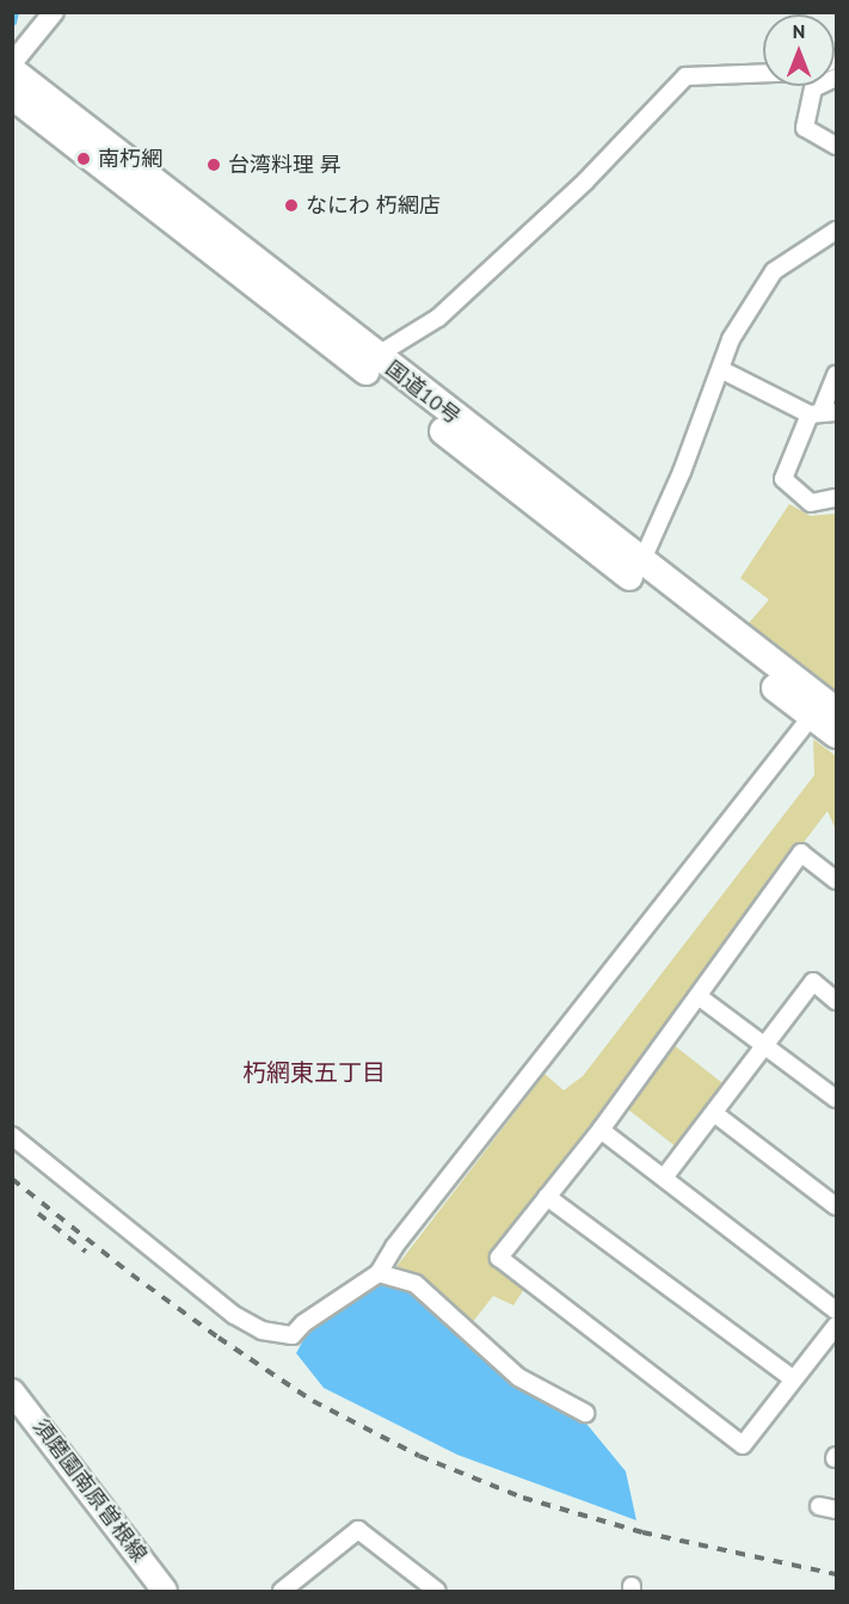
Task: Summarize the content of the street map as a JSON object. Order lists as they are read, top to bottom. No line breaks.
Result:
{"streets":{"highway":["国道10号"],"main road":["須磨園南原曽根線"]},"districts":["朽網東五丁目"],"places":["南朽網","台湾料理 昇","なにわ 朽網店"],"north":"top"}
